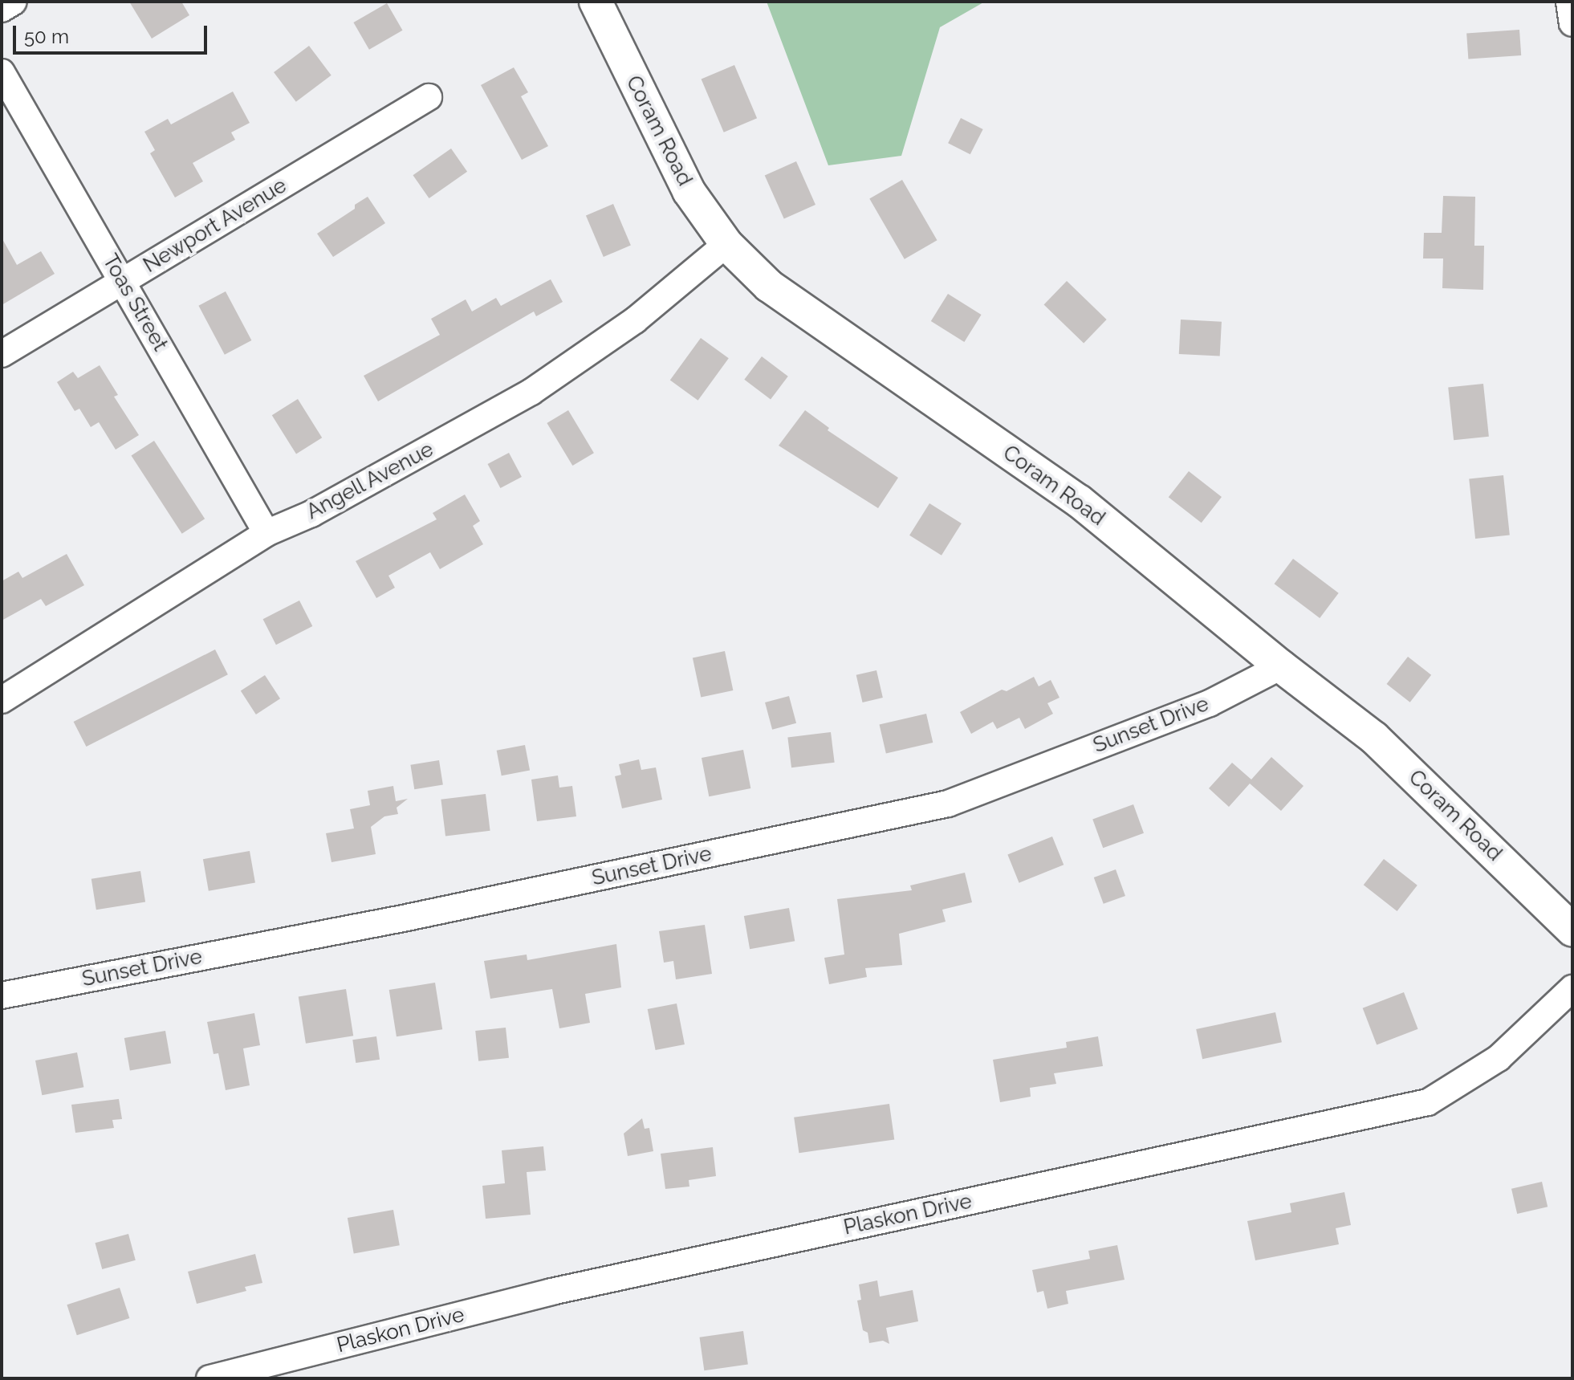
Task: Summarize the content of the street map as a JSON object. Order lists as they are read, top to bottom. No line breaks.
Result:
{"streets":{"street":["Coram Road","Newport Avenue","Toas Street","Angell Avenue","Sunset Drive","Plaskon Drive"]},"crossings":[["Coram Road","Angell Avenue"],["Coram Road","Sunset Drive"],["Newport Avenue","Toas Street"],["Toas Street","Angell Avenue"]],"scale_bar":"50 m"}
